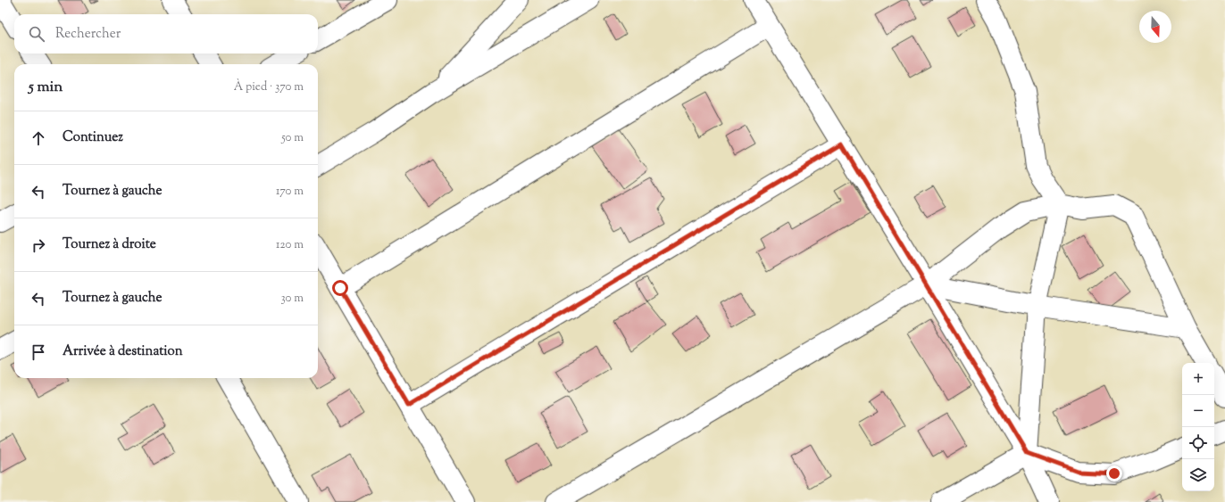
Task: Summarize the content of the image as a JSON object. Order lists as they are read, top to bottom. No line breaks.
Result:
{"north":"bottom","page":{"search":"Rechercher","heading":["5 min","À pied · 370 m"],"list":[["Continuez","50 m"],["Tournez à gauche","170 m"],["Tournez à droite","120 m"],["Tournez à gauche","30 m"],"Arrivée à destination"],"map_buttons":["+","−"]}}
